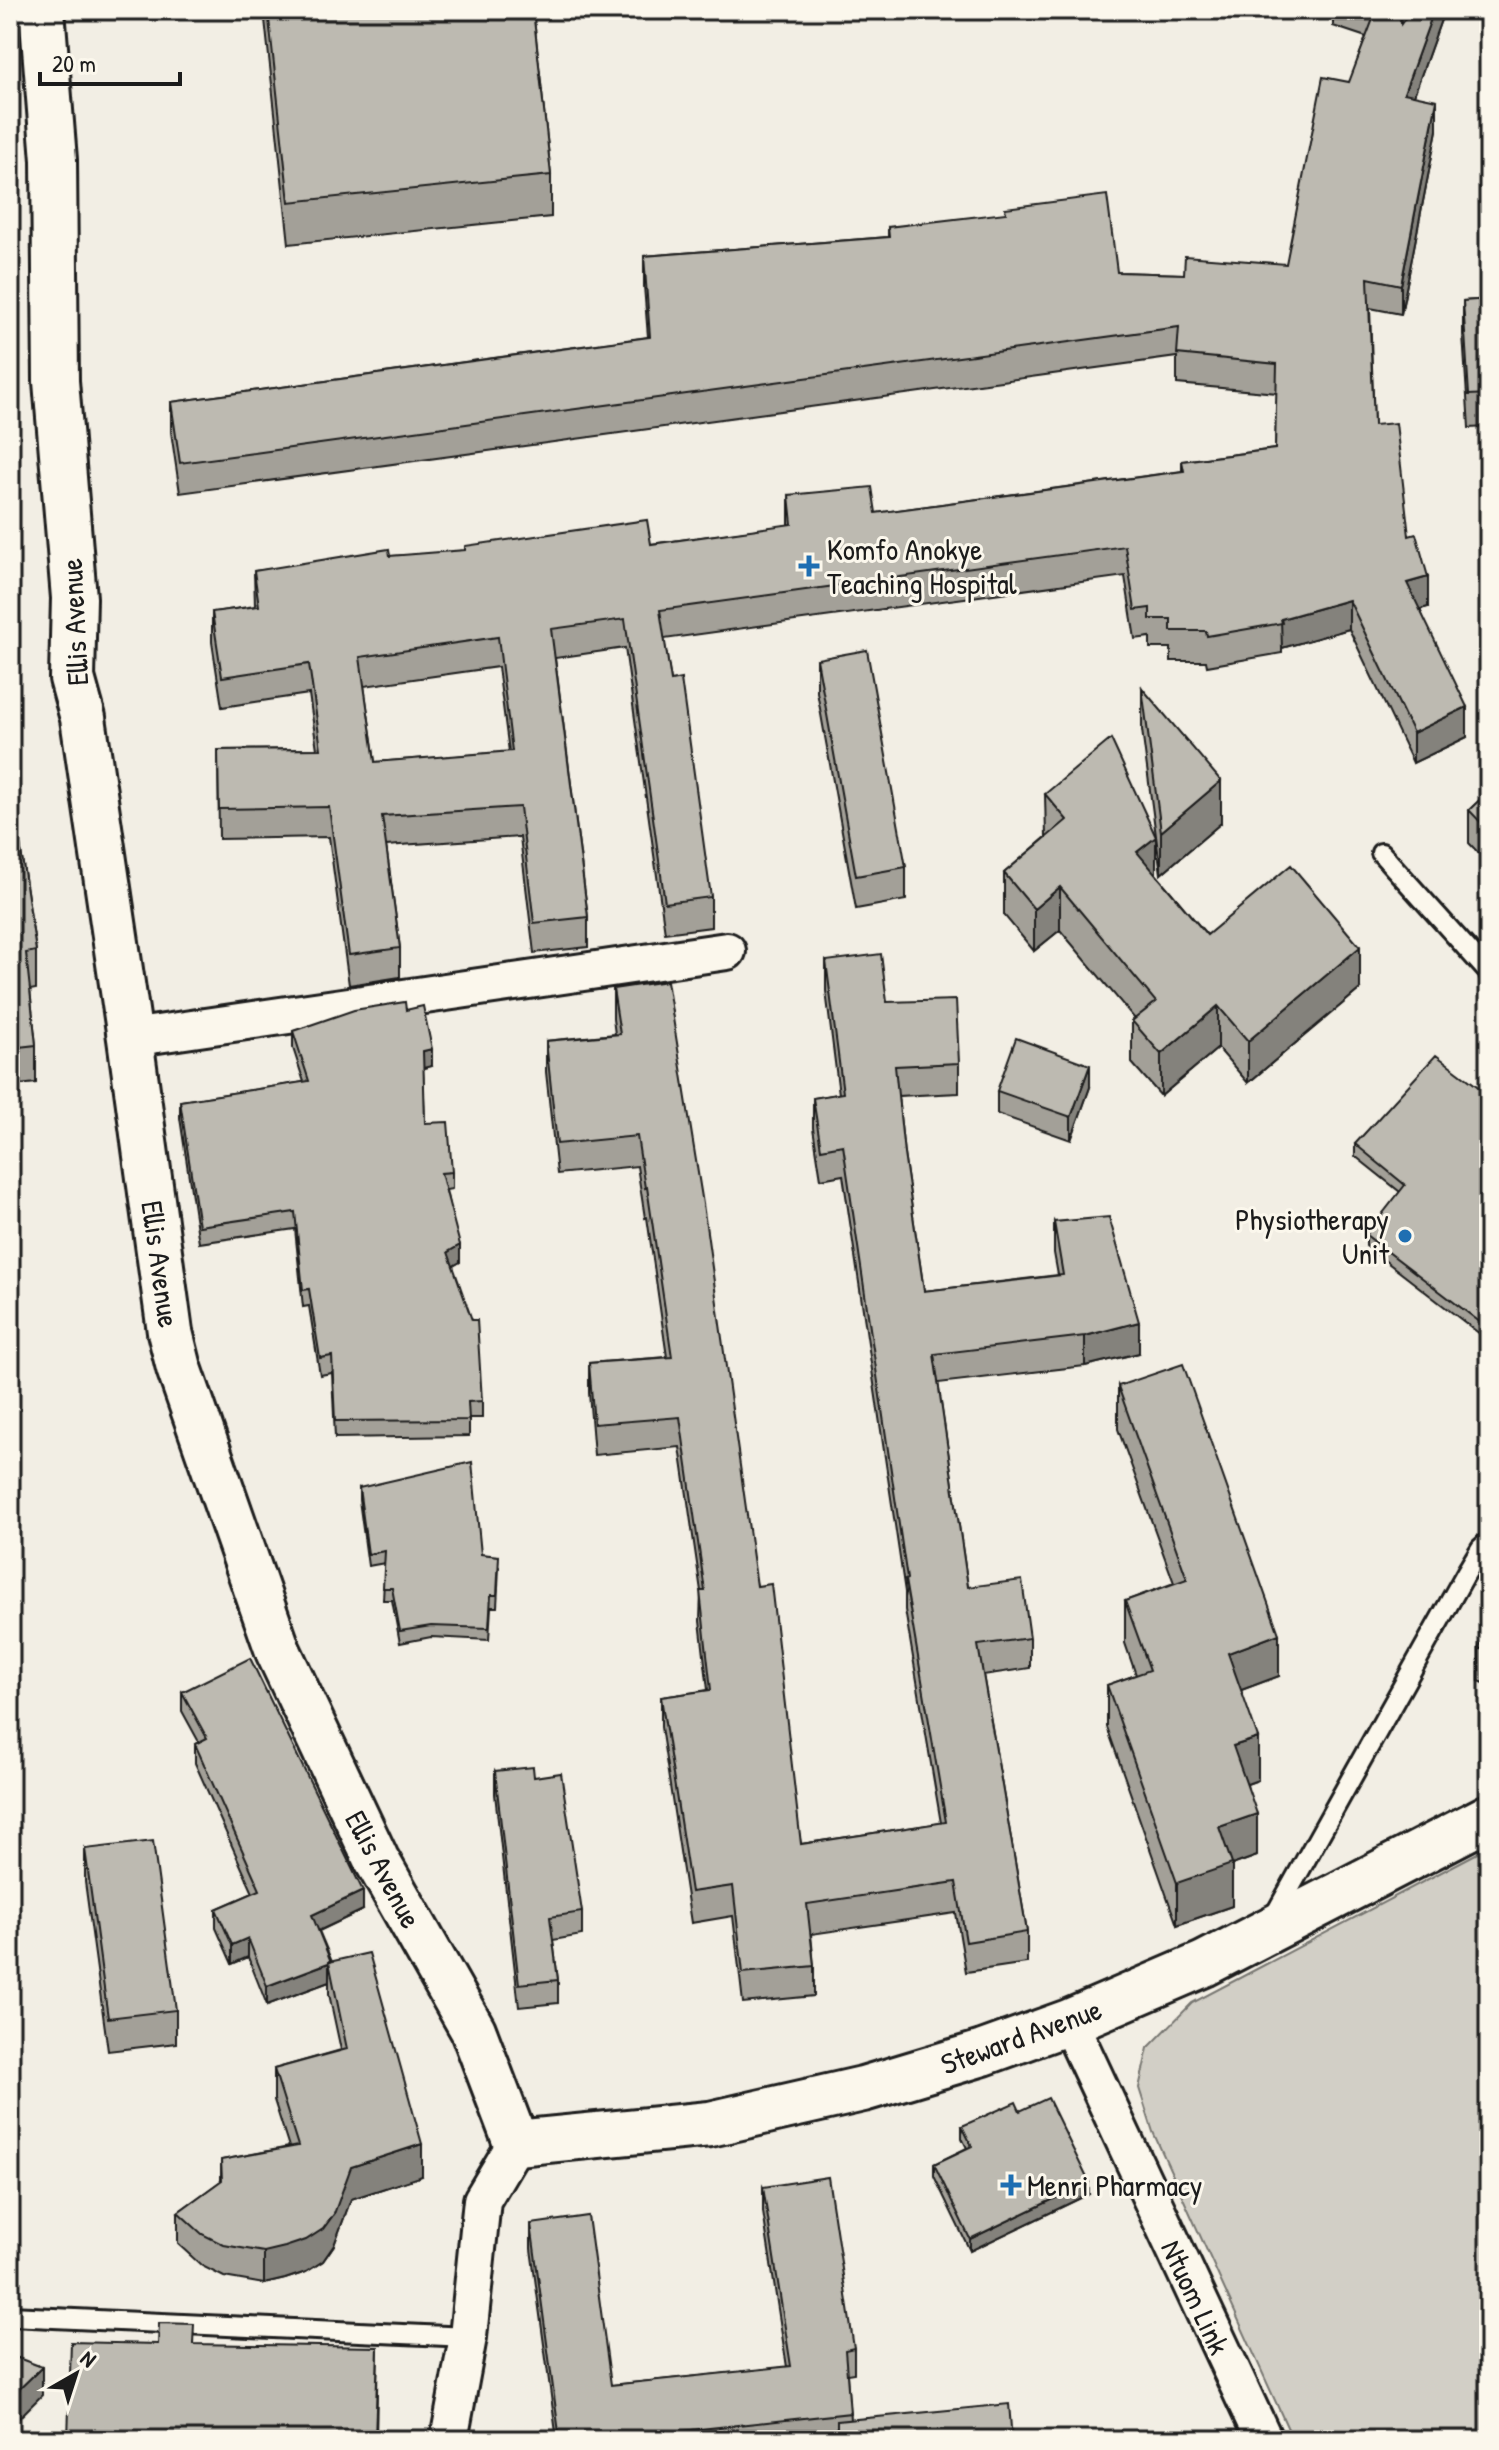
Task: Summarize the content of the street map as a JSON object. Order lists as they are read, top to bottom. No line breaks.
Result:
{"streets":{"street":["Ellis Avenue","Steward Avenue","Ntuom Link"]},"crossings":[["Ellis Avenue","Steward Avenue"],["Steward Avenue","Ntuom Link"]],"places":{"health":["Komfo Anokye Teaching Hospital","Menri Pharmacy"],"other":["Physiotherapy Unit"]},"scale_bar":"20 m","north":"top right"}
